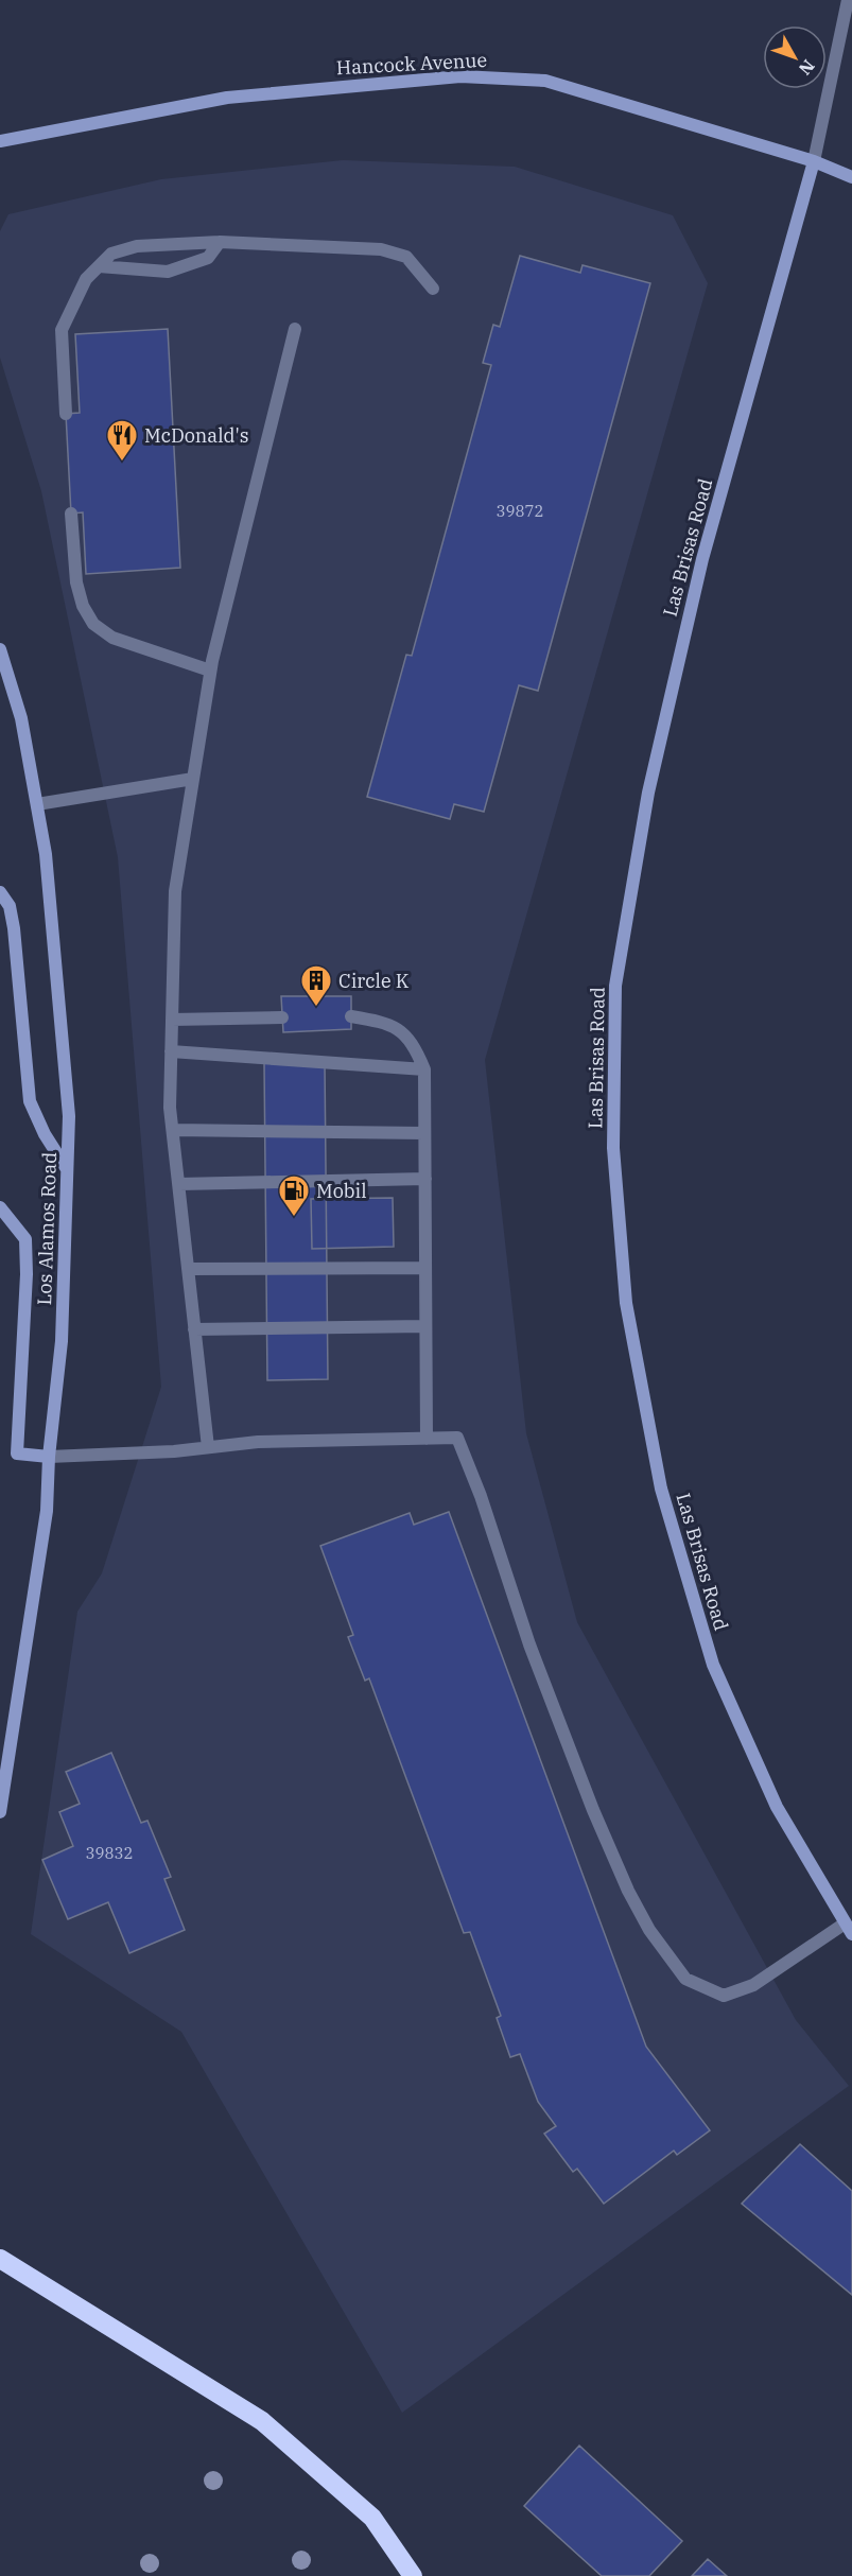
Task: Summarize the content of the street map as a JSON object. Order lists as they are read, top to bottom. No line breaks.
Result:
{"streets":{"main road":["Hancock Avenue","Las Brisas Road","Los Alamos Road"]},"crossings":[["Hancock Avenue","Las Brisas Road"]],"places":{"restaurant":["McDonald's"],"building":["Circle K"],"fuel station":["Mobil"]},"house_numbers":["39872","39832"],"north":"bottom right"}
